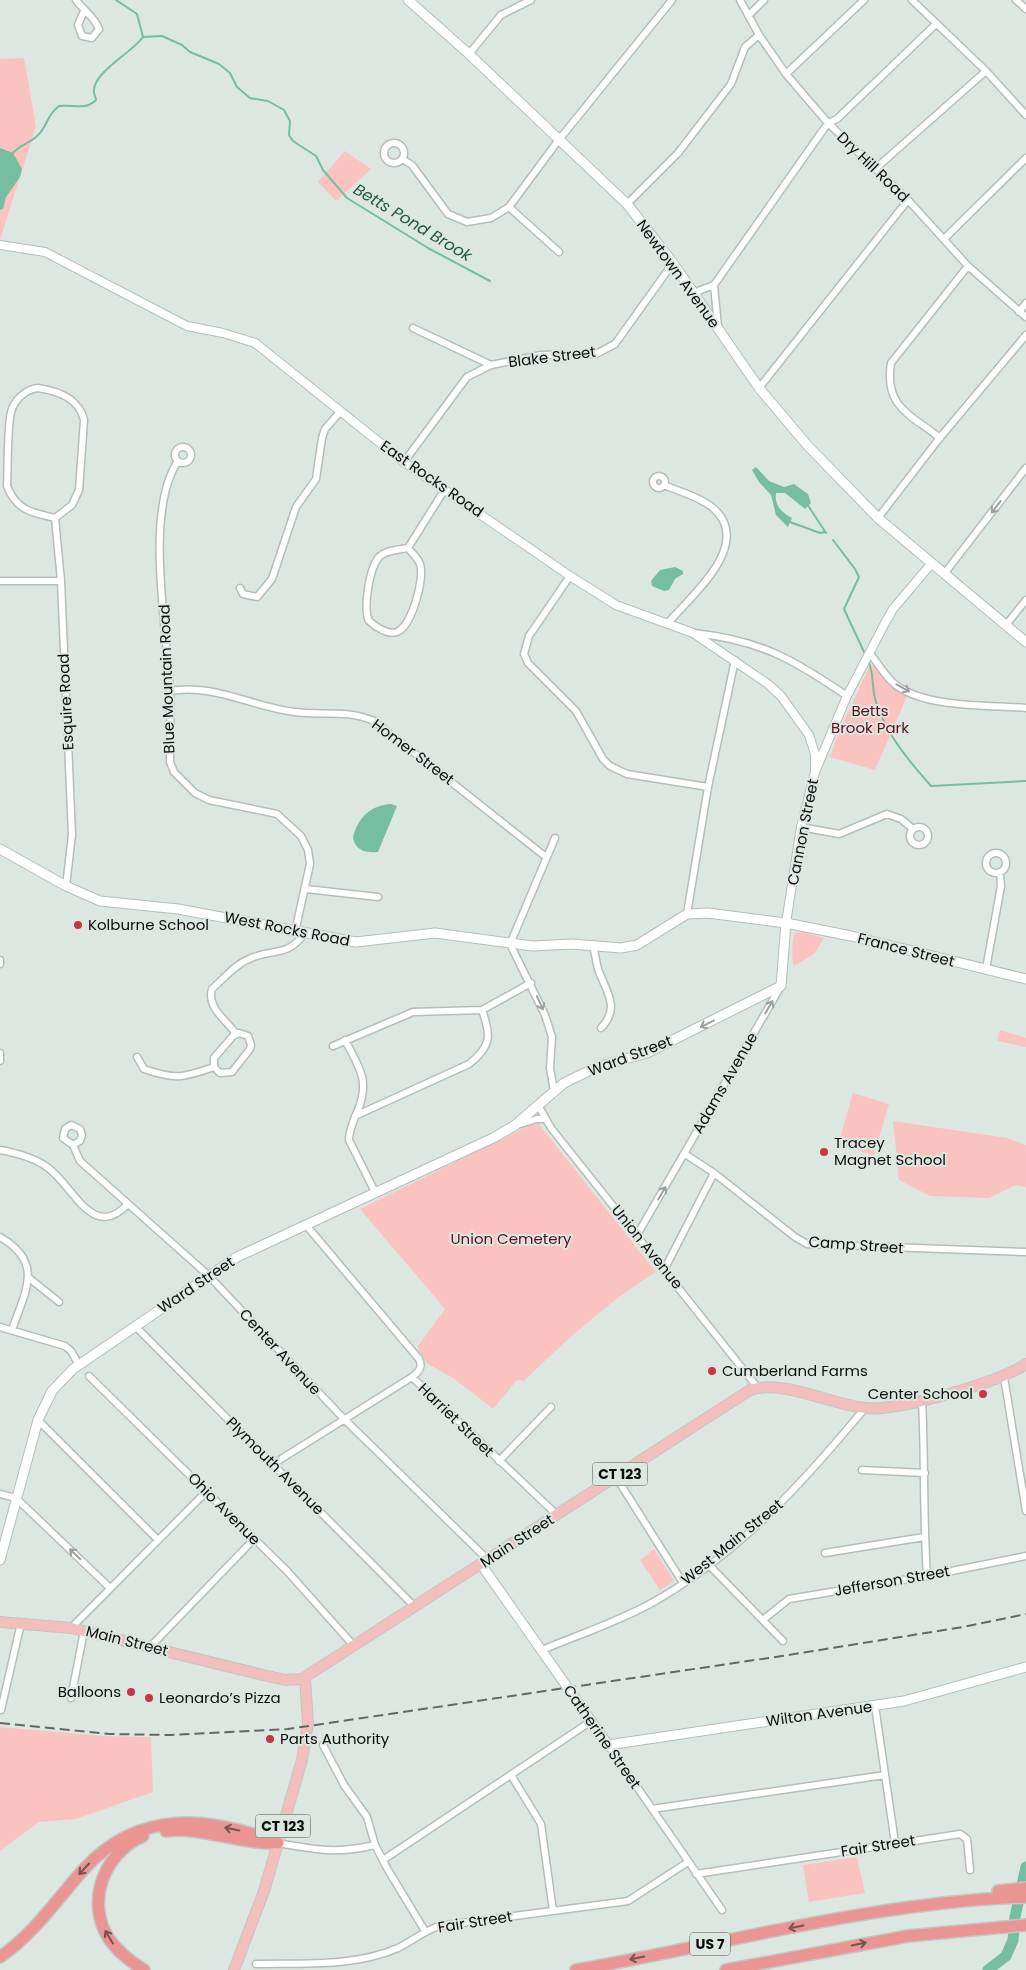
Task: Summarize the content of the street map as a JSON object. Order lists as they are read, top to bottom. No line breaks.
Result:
{"streets":{"highway":["US 7"],"main road":["Newtown Avenue","West Rocks Road","France Street","Ward Street","Adams Avenue","CT 123","Main Street","Wilton Avenue","Catherine Street"],"street":["Dry Hill Road","Blake Street","East Rocks Road","Blue Mountain Road","Esquire Road","Homer Street","Cannon Street","Camp Street","Union Avenue","Center Avenue","Harriet Street","Plymouth Avenue","Ohio Avenue","West Main Street","Jefferson Street","Fair Street"]},"crossings":[["Newtown Avenue","Blake Street"],["Newtown Avenue","Cannon Street"],["Blake Street","East Rocks Road"],["East Rocks Road","Cannon Street"],["Blue Mountain Road","Homer Street"],["Blue Mountain Road","West Rocks Road"],["Esquire Road","West Rocks Road"],["Cannon Street","France Street"],["Cannon Street","Adams Avenue"],["France Street","Adams Avenue"],["Ward Street","Adams Avenue"],["Ward Street","Union Avenue"],["Ward Street","Center Avenue"],["Ward Street","Harriet Street"],["Ward Street","Plymouth Avenue"],["Adams Avenue","Camp Street"],["Adams Avenue","Union Avenue"],["Union Avenue","Main Street"],["Center Avenue","Main Street"],["Center Avenue","Catherine Street"],["Harriet Street","Main Street"],["Plymouth Avenue","Main Street"],["CT 123","Main Street"],["Ohio Avenue","Main Street"],["Main Street","West Main Street"],["Main Street","Catherine Street"],["West Main Street","Catherine Street"],["Wilton Avenue","Catherine Street"],["Catherine Street","Fair Street"]],"one_way":["Adams Avenue"],"water":["Betts Pond Brook"],"parks":["Betts Brook Park","Union Cemetery"],"places":["Kolburne School","Tracey Magnet School","Cumberland Farms","Center School","Balloons","Leonardo’s Pizza","Parts Authority"]}
